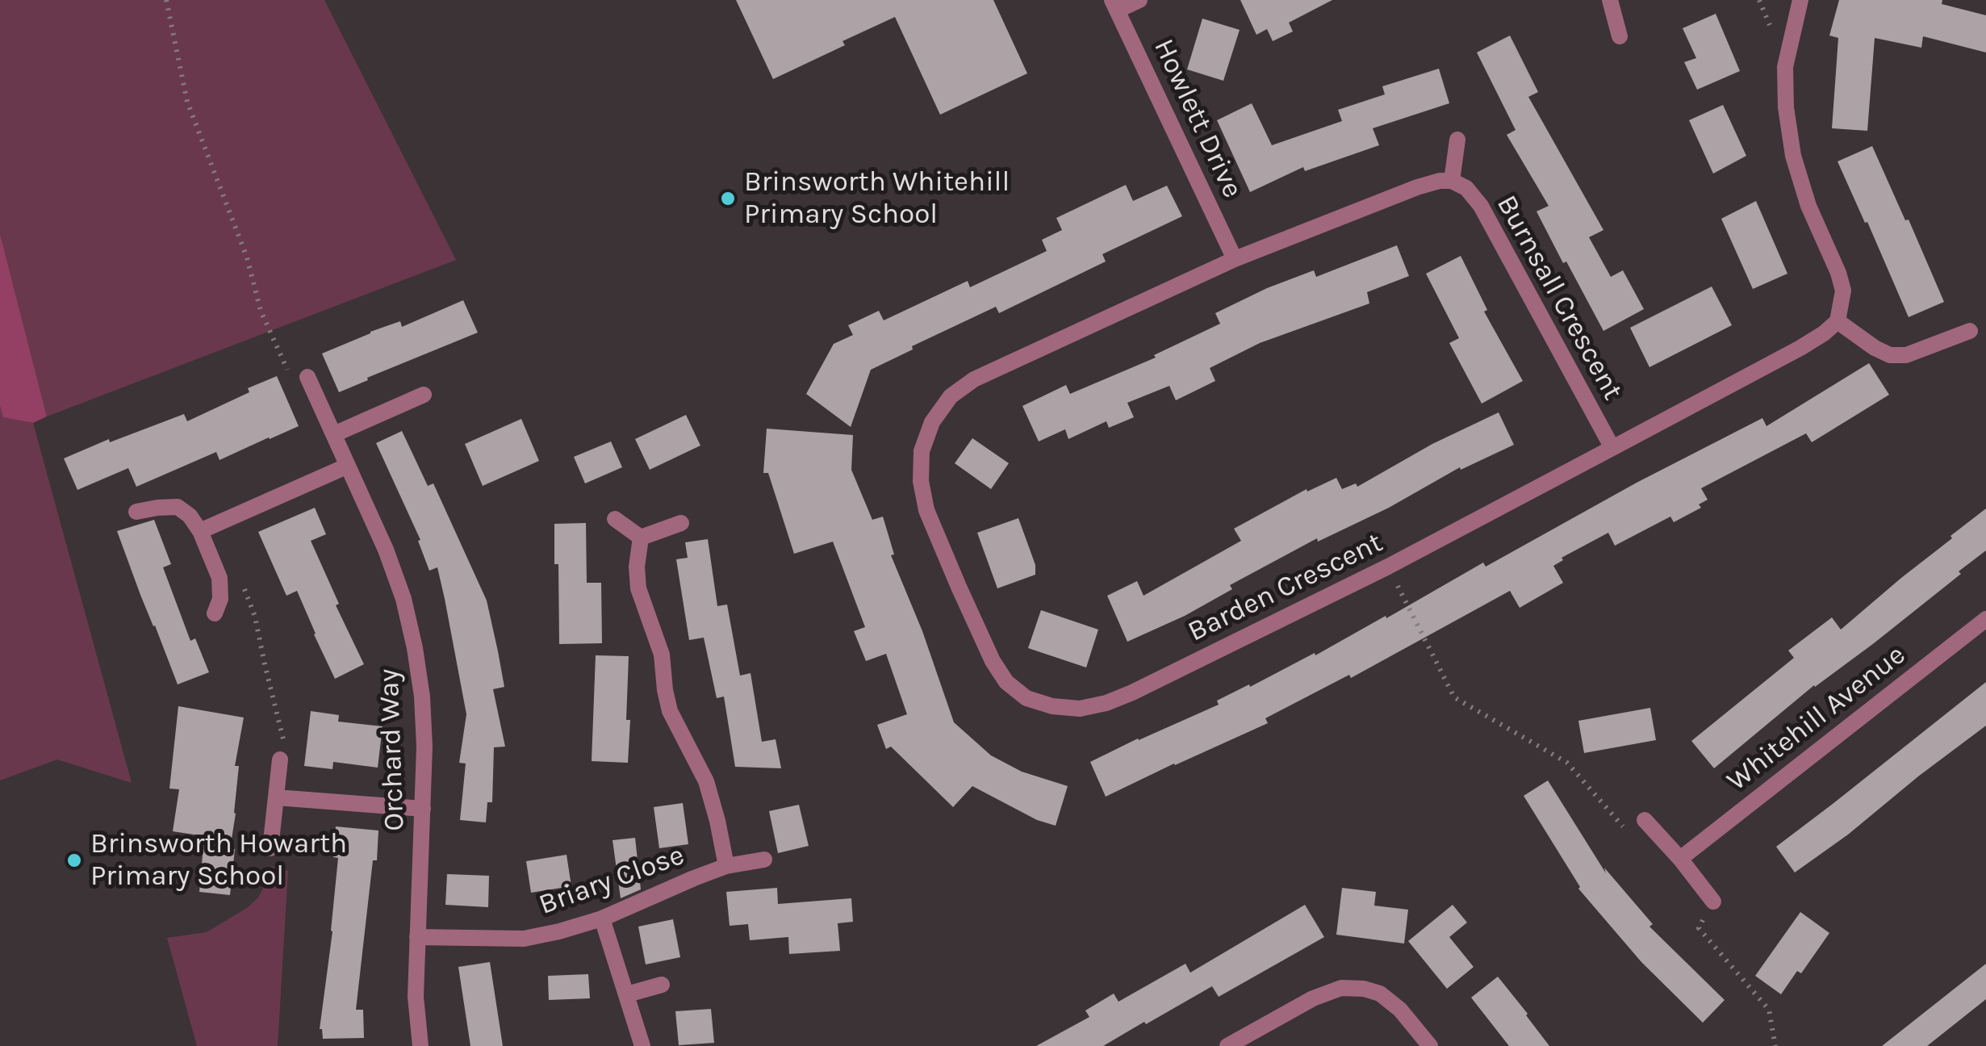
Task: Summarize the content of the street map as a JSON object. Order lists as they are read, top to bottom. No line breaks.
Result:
{"streets":{"street":["Howlett Drive","Burnsall Crescent","Barden Crescent","Whitehill Avenue","Orchard Way","Briary Close"]},"crossings":[["Howlett Drive","Barden Crescent"],["Burnsall Crescent","Barden Crescent"],["Orchard Way","Briary Close"]],"places":["Brinsworth Whitehill Primary School","Brinsworth Howarth Primary School"]}
